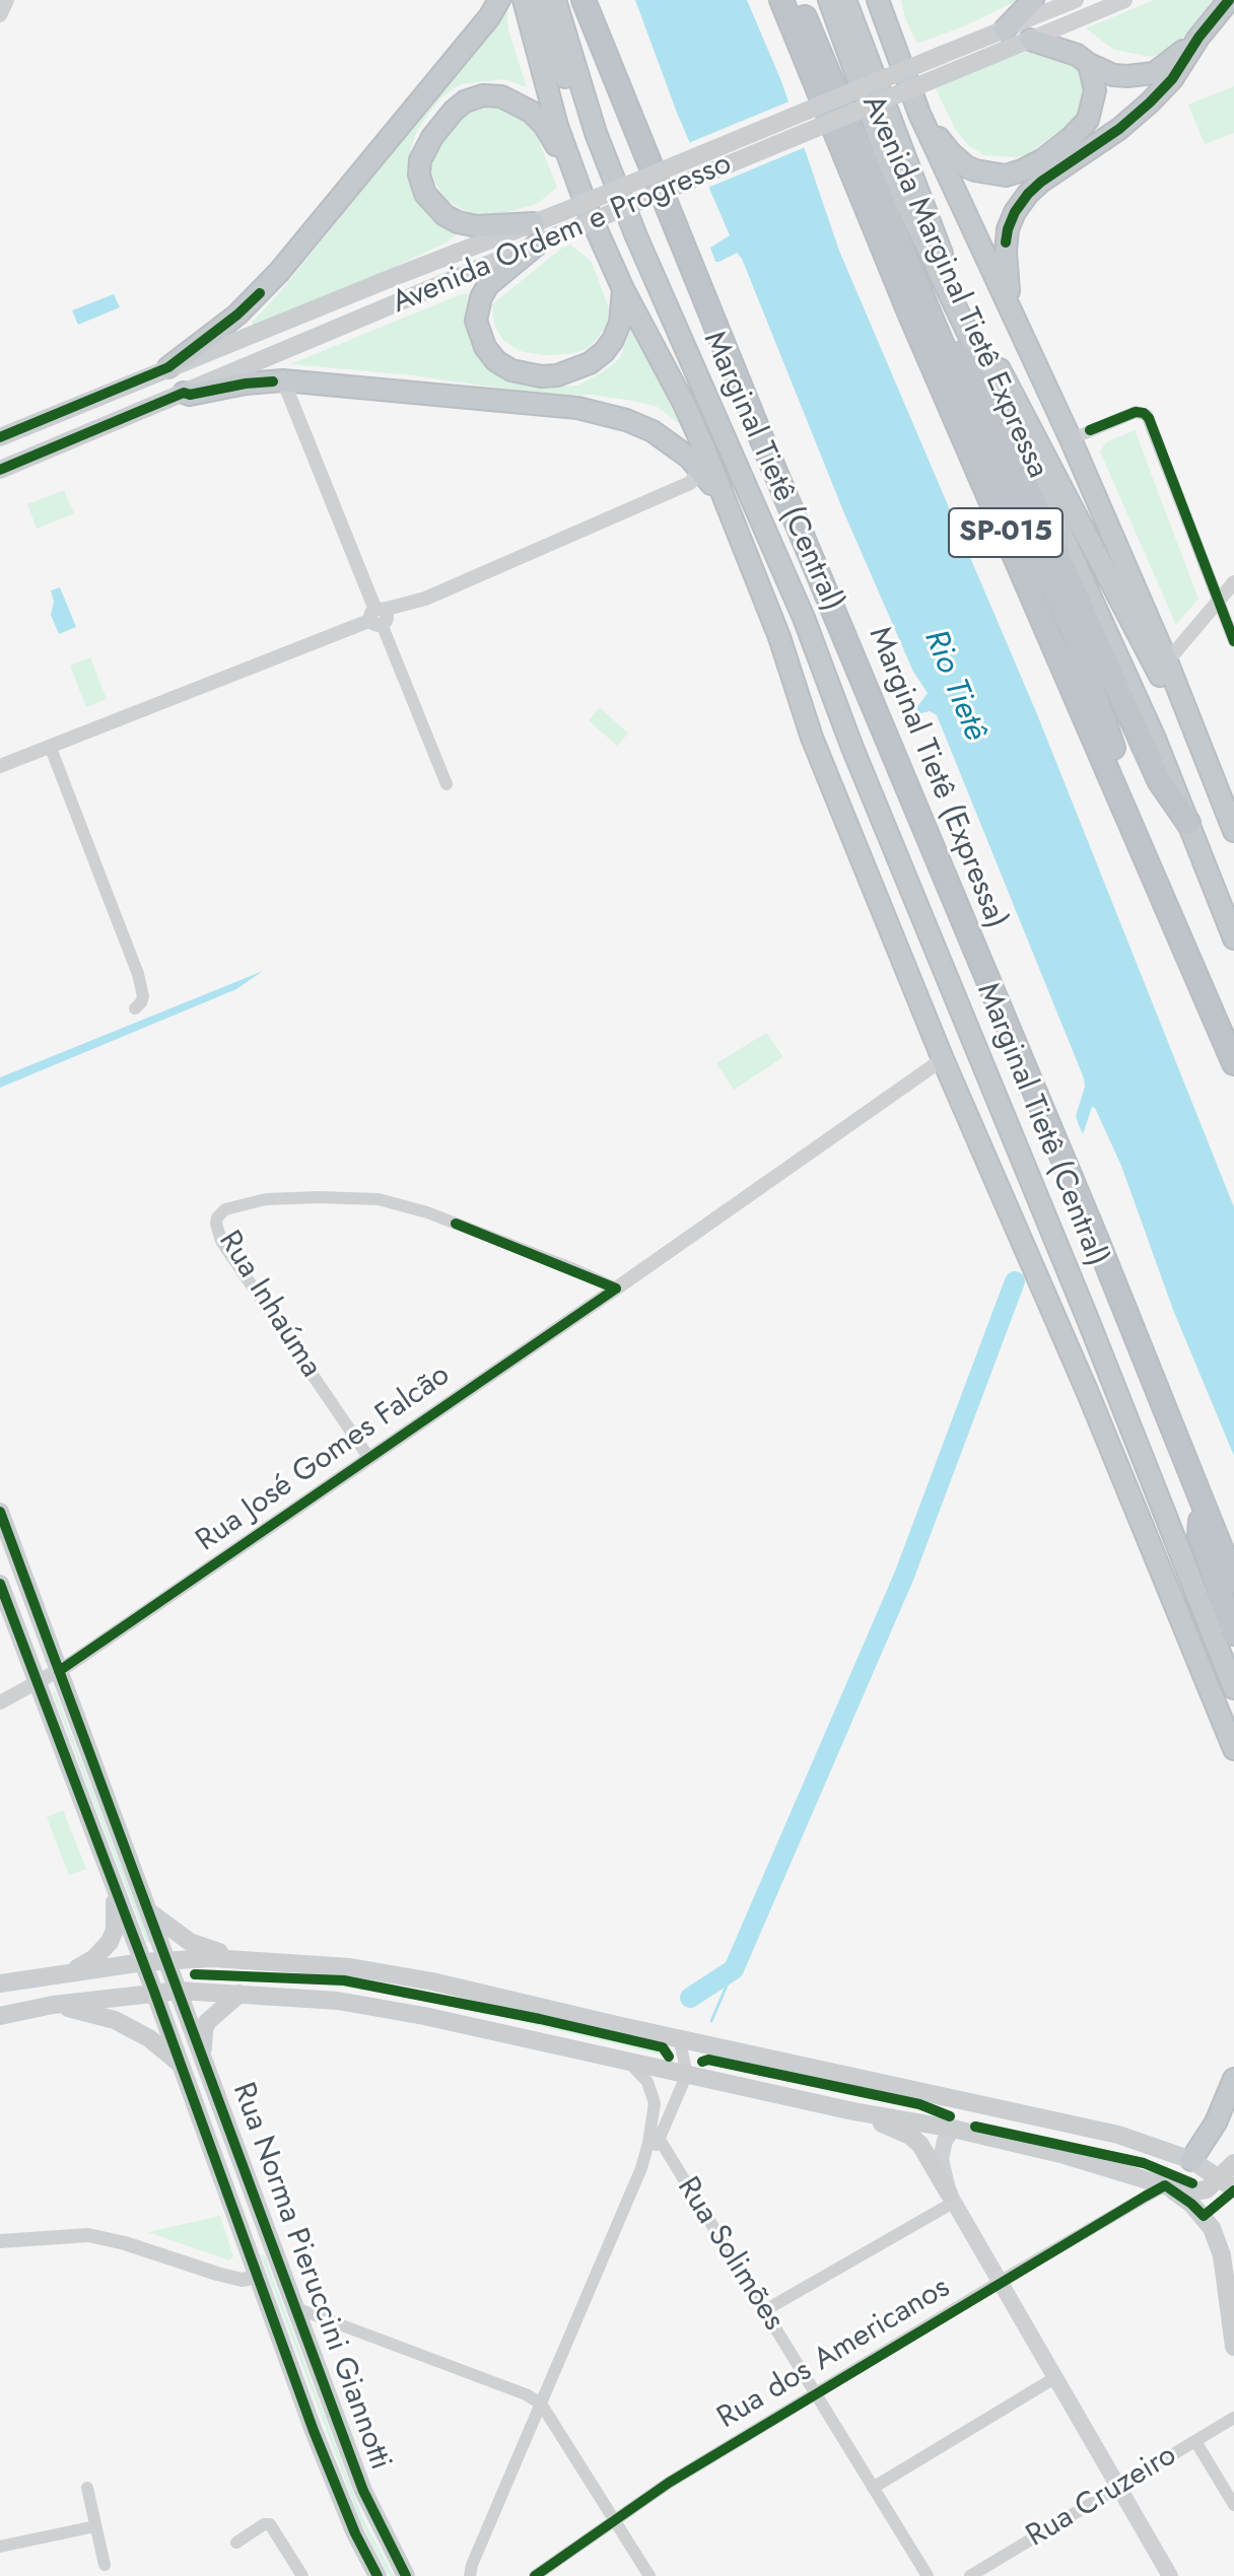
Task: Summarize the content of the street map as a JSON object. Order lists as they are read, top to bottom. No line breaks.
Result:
{"streets":{"highway":["Avenida Marginal Tietê Expressa","Marginal Tietê (Central)","SP-015","Marginal Tietê (Expressa)"],"main road":["Avenida Ordem e Progresso","Rua Norma Pieruccini Giannotti"],"street":["Rua Inhaúma","Rua José Gomes Falcão","Rua Solimões","Rua dos Americanos","Rua Cruzeiro"]},"crossings":[["Avenida Marginal Tietê Expressa","SP-015"],["Rua Inhaúma","Rua José Gomes Falcão"],["Rua José Gomes Falcão","Rua Norma Pieruccini Giannotti"],["Rua Solimões","Rua dos Americanos"]],"water":["Rio Tietê"]}
